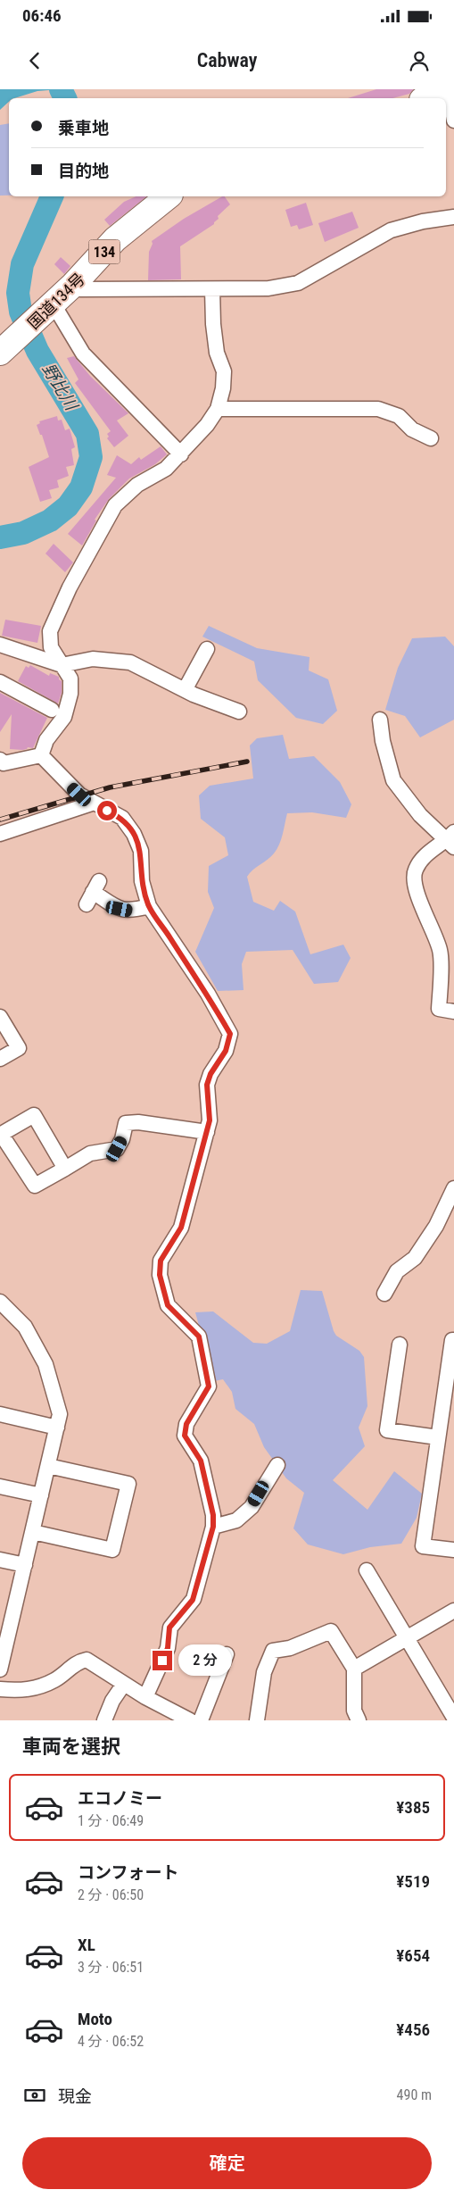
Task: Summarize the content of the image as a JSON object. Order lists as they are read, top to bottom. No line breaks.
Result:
{"streets":{"highway":["134","国道134号"]},"water":["野比川"],"page":{"status":"06:46","header":"Cabway","banner":["乗車地","目的地"],"bubble":"2 分","heading":"車両を選択","list":[{"name":"エコノミー","note":"1 分 · 06:49","value":"¥385"},{"name":"コンフォート","note":"2 分 · 06:50","value":"¥519"},{"name":"XL","note":"3 分 · 06:51","value":"¥654"},{"name":"Moto","note":"4 分 · 06:52","value":"¥456"}],"pay":["現金","490 m"],"buttons":"確定"}}
